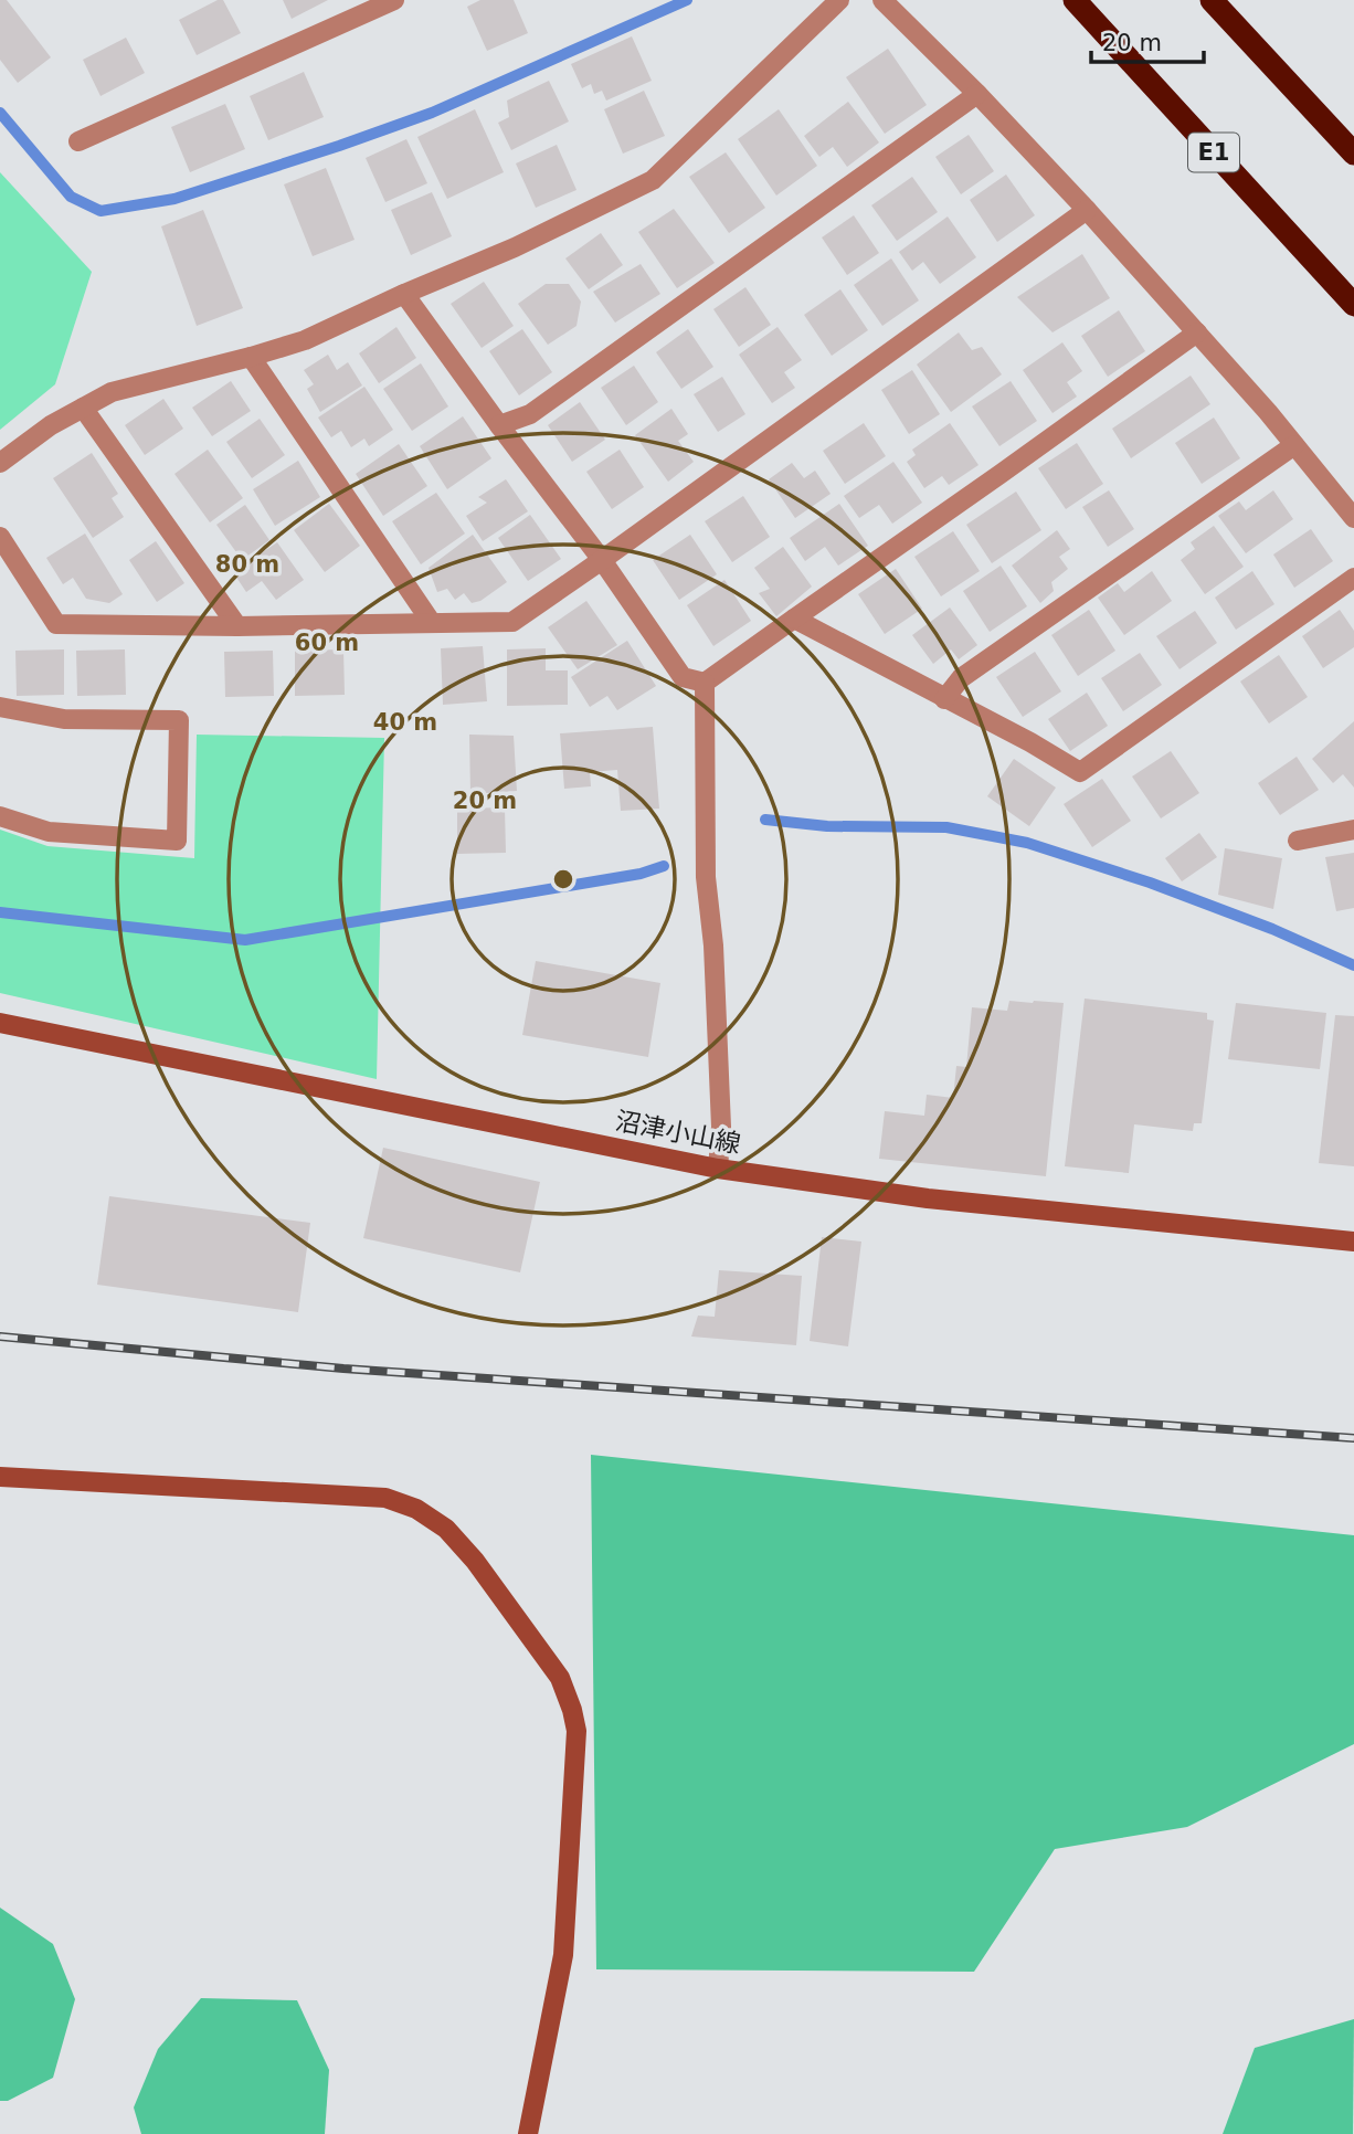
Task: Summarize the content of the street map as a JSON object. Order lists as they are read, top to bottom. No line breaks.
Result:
{"streets":{"highway":["E1"],"main road":["沼津小山線"]},"scale_bar":"20 m","rings":["80 m","60 m","40 m","20 m"]}
